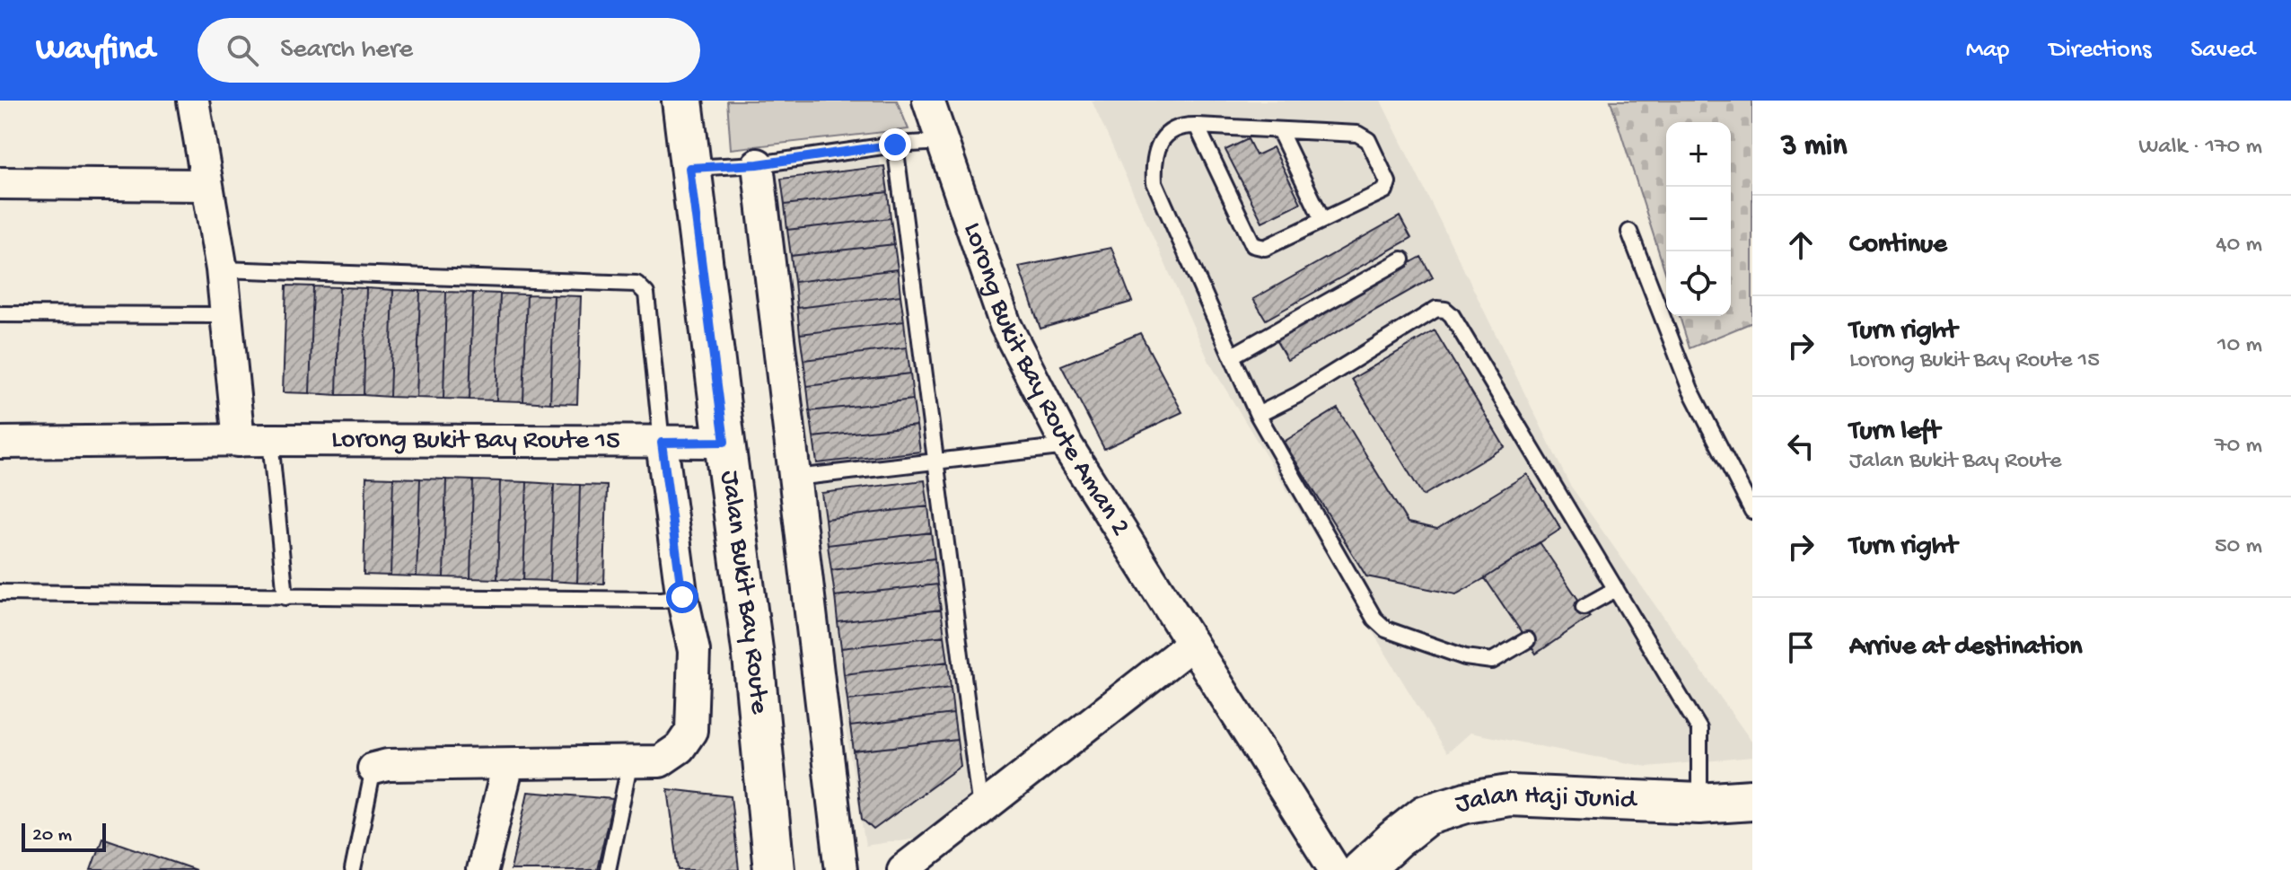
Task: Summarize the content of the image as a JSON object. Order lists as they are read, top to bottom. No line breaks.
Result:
{"streets":{"street":["Lorong Bukit Bay Route Aman 2","Lorong Bukit Bay Route 15","Jalan Bukit Bay Route","Jalan Haji Junid"]},"crossings":[["Lorong Bukit Bay Route 15","Jalan Bukit Bay Route"]],"scale_bar":"20 m","page":{"header":"Wayfind","search":"Search here","nav":["Map","Directions","Saved"],"heading":["3 min","Walk · 170 m"],"map_buttons":["+","−"],"list":[["Continue","40 m"],["Turn right","Lorong Bukit Bay Route 15","10 m"],["Turn left","Jalan Bukit Bay Route","70 m"],["Turn right","50 m"],"Arrive at destination"],"scale":"20 m"}}
